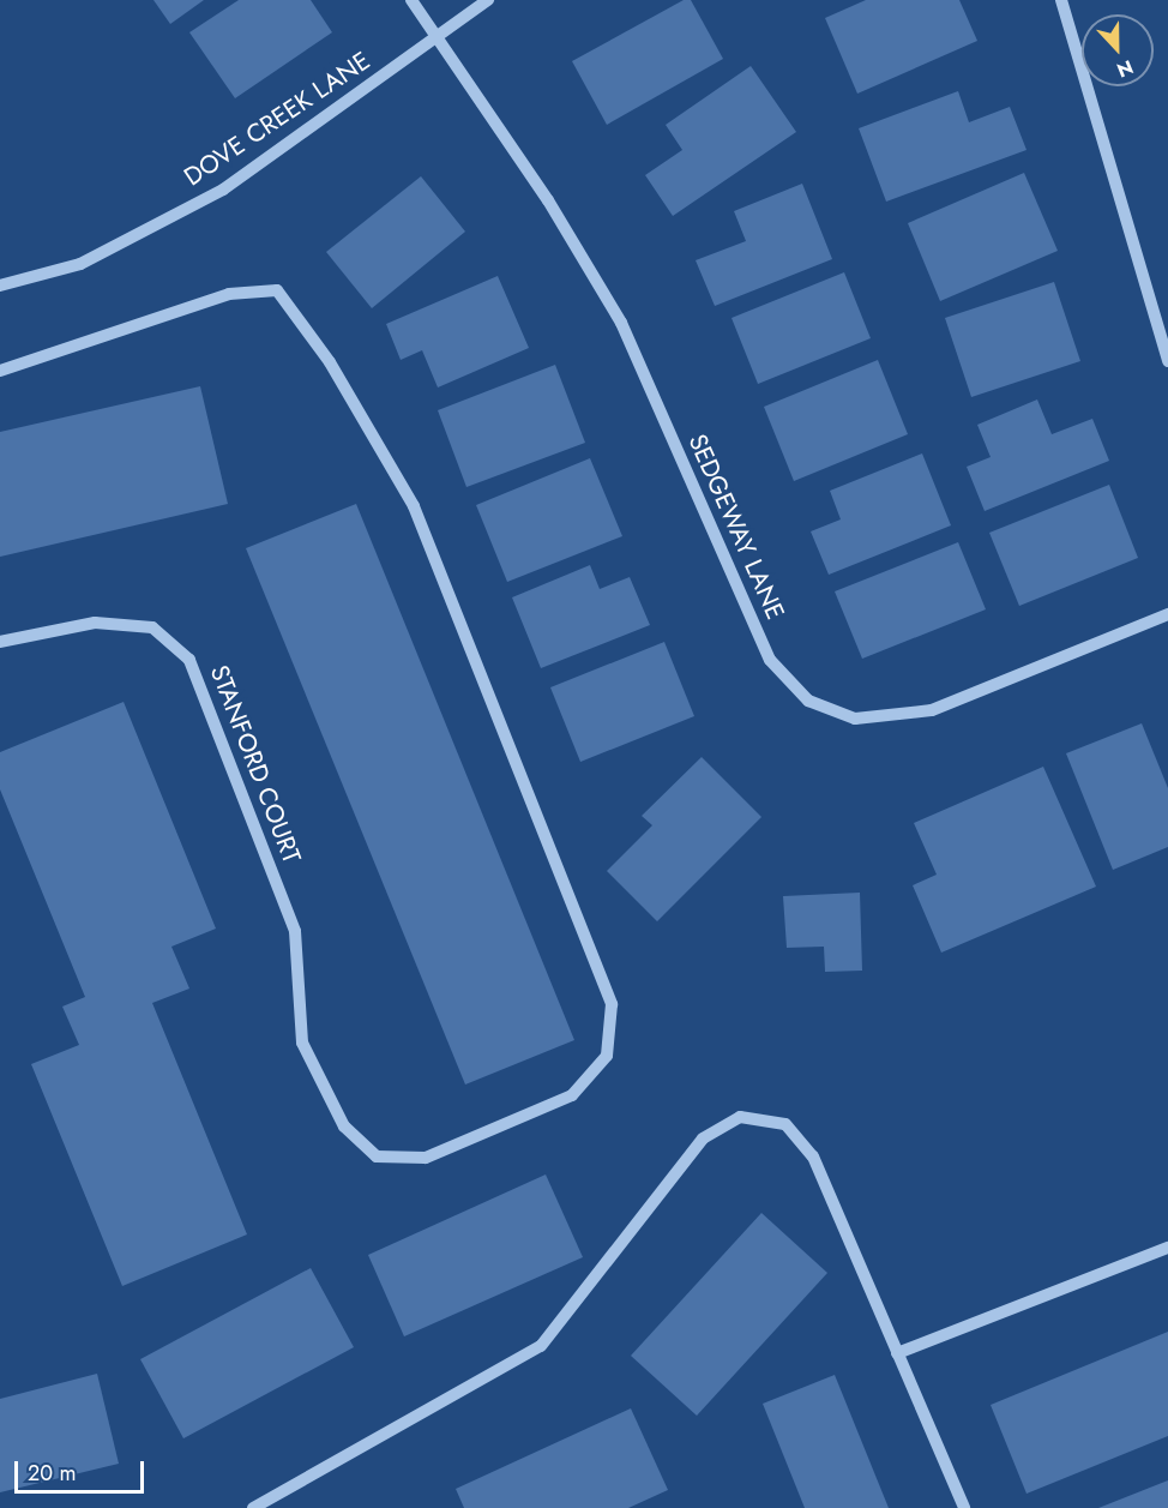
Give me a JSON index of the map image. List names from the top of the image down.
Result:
{
  "streets": {
    "street": ["DOVE CREEK LANE", "SEDGEWAY LANE", "STANFORD COURT"]
  },
  "crossings": [
    ["DOVE CREEK LANE", "SEDGEWAY LANE"]
  ],
  "scale_bar": "20 m",
  "north": "bottom"
}
